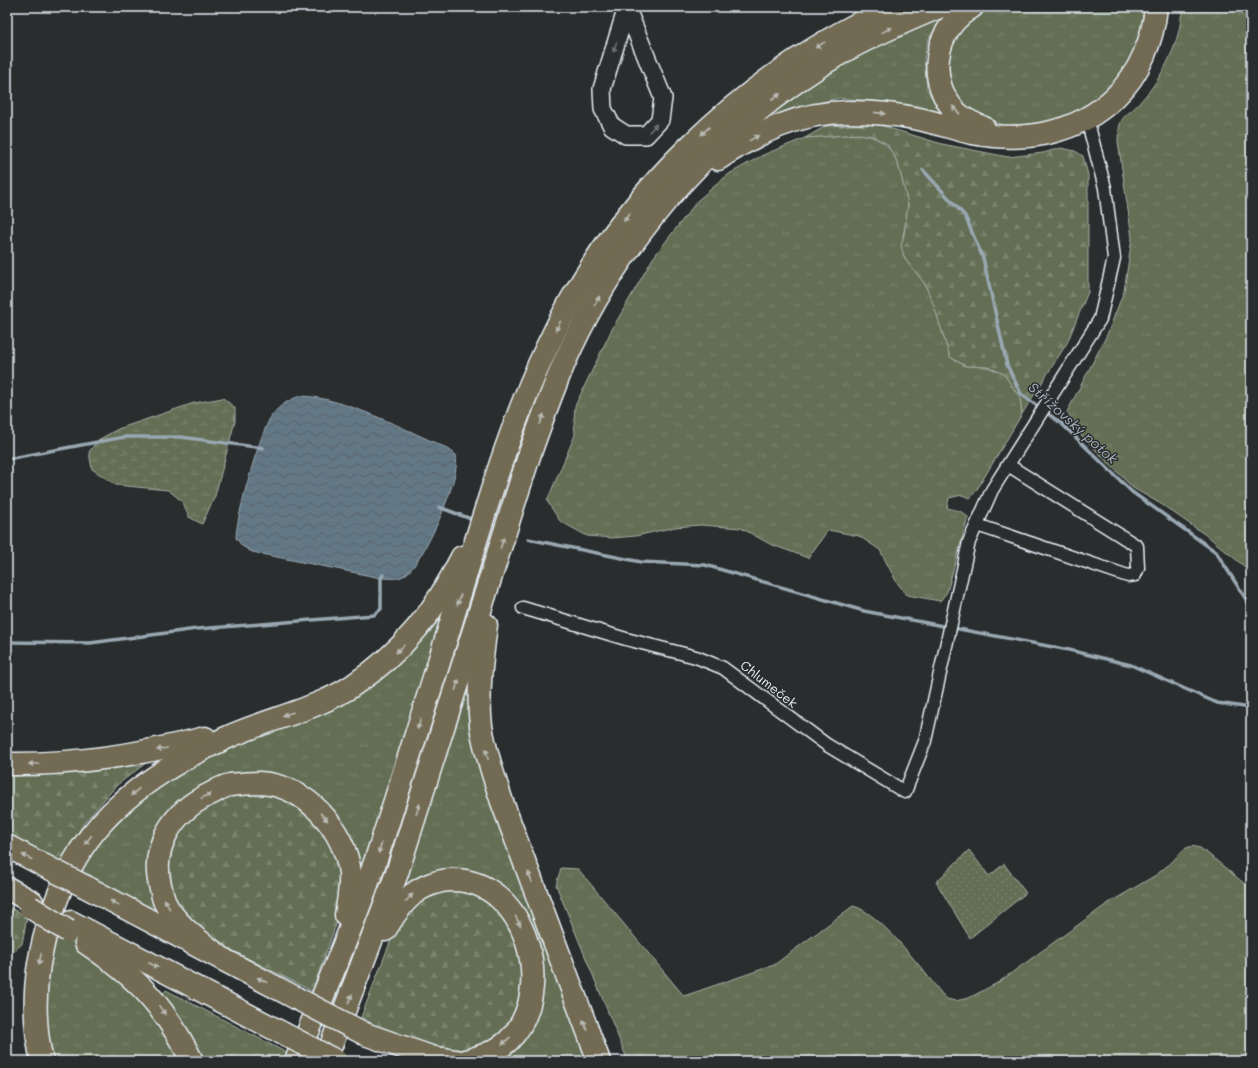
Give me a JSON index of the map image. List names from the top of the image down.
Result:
{
  "streets": {
    "street": ["Chlumeček"]
  },
  "water": ["Střížovský potok"]
}
